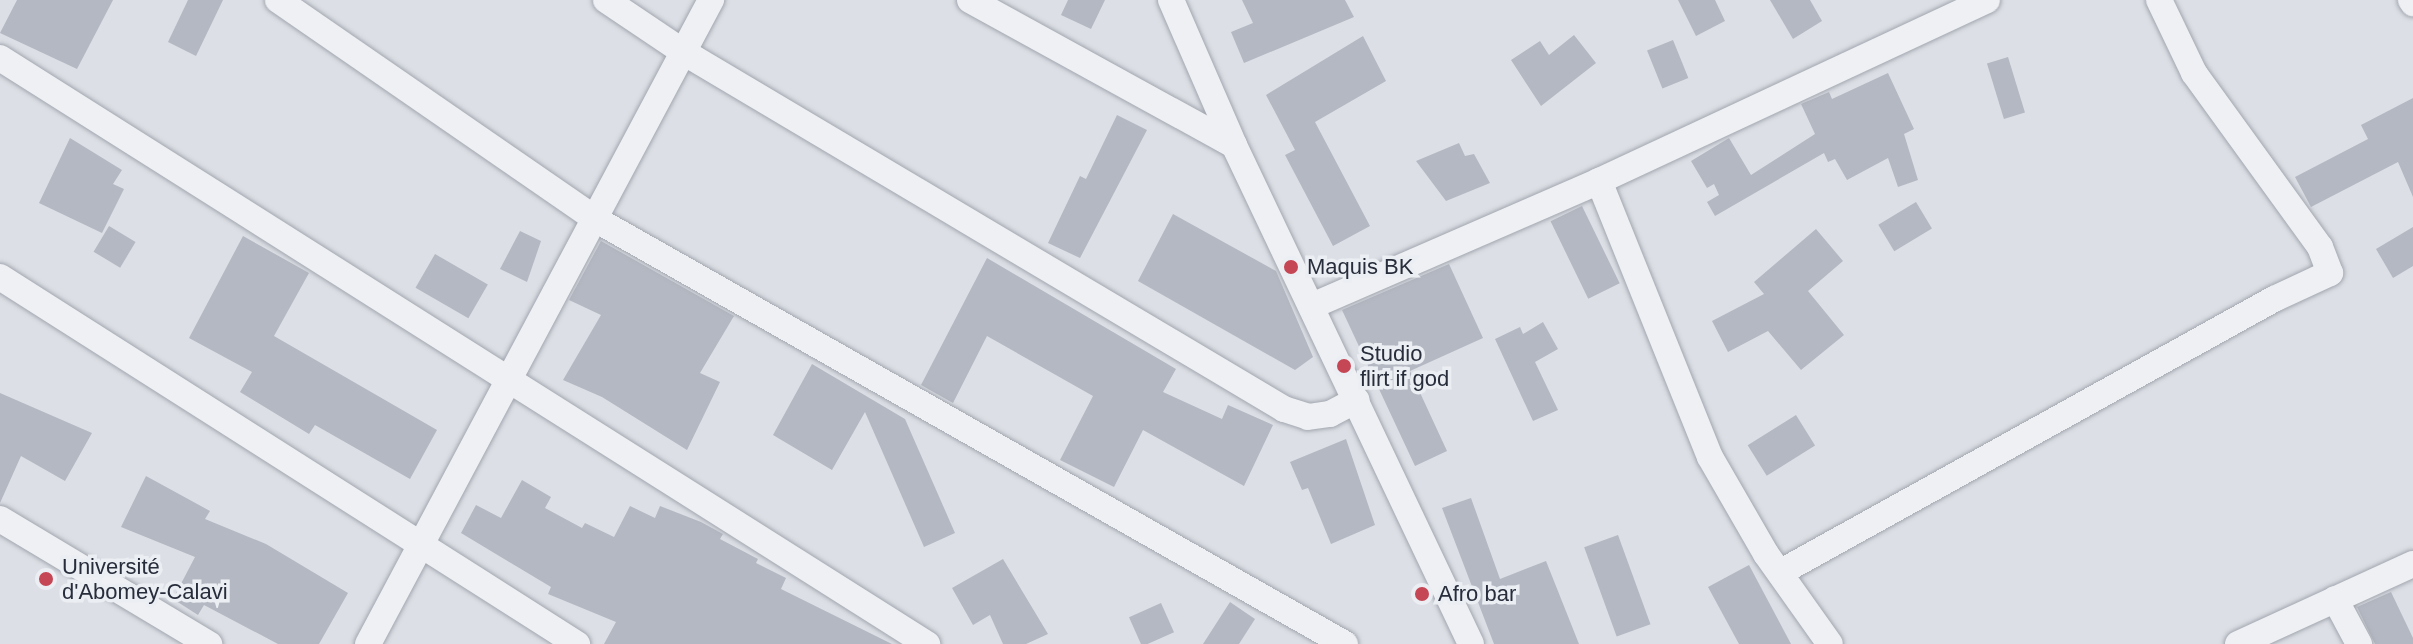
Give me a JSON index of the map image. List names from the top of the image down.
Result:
{
  "places": [
    "Maquis BK",
    "Studio flirt if god",
    "Université d'Abomey-Calavi",
    "Afro bar"
  ]
}
